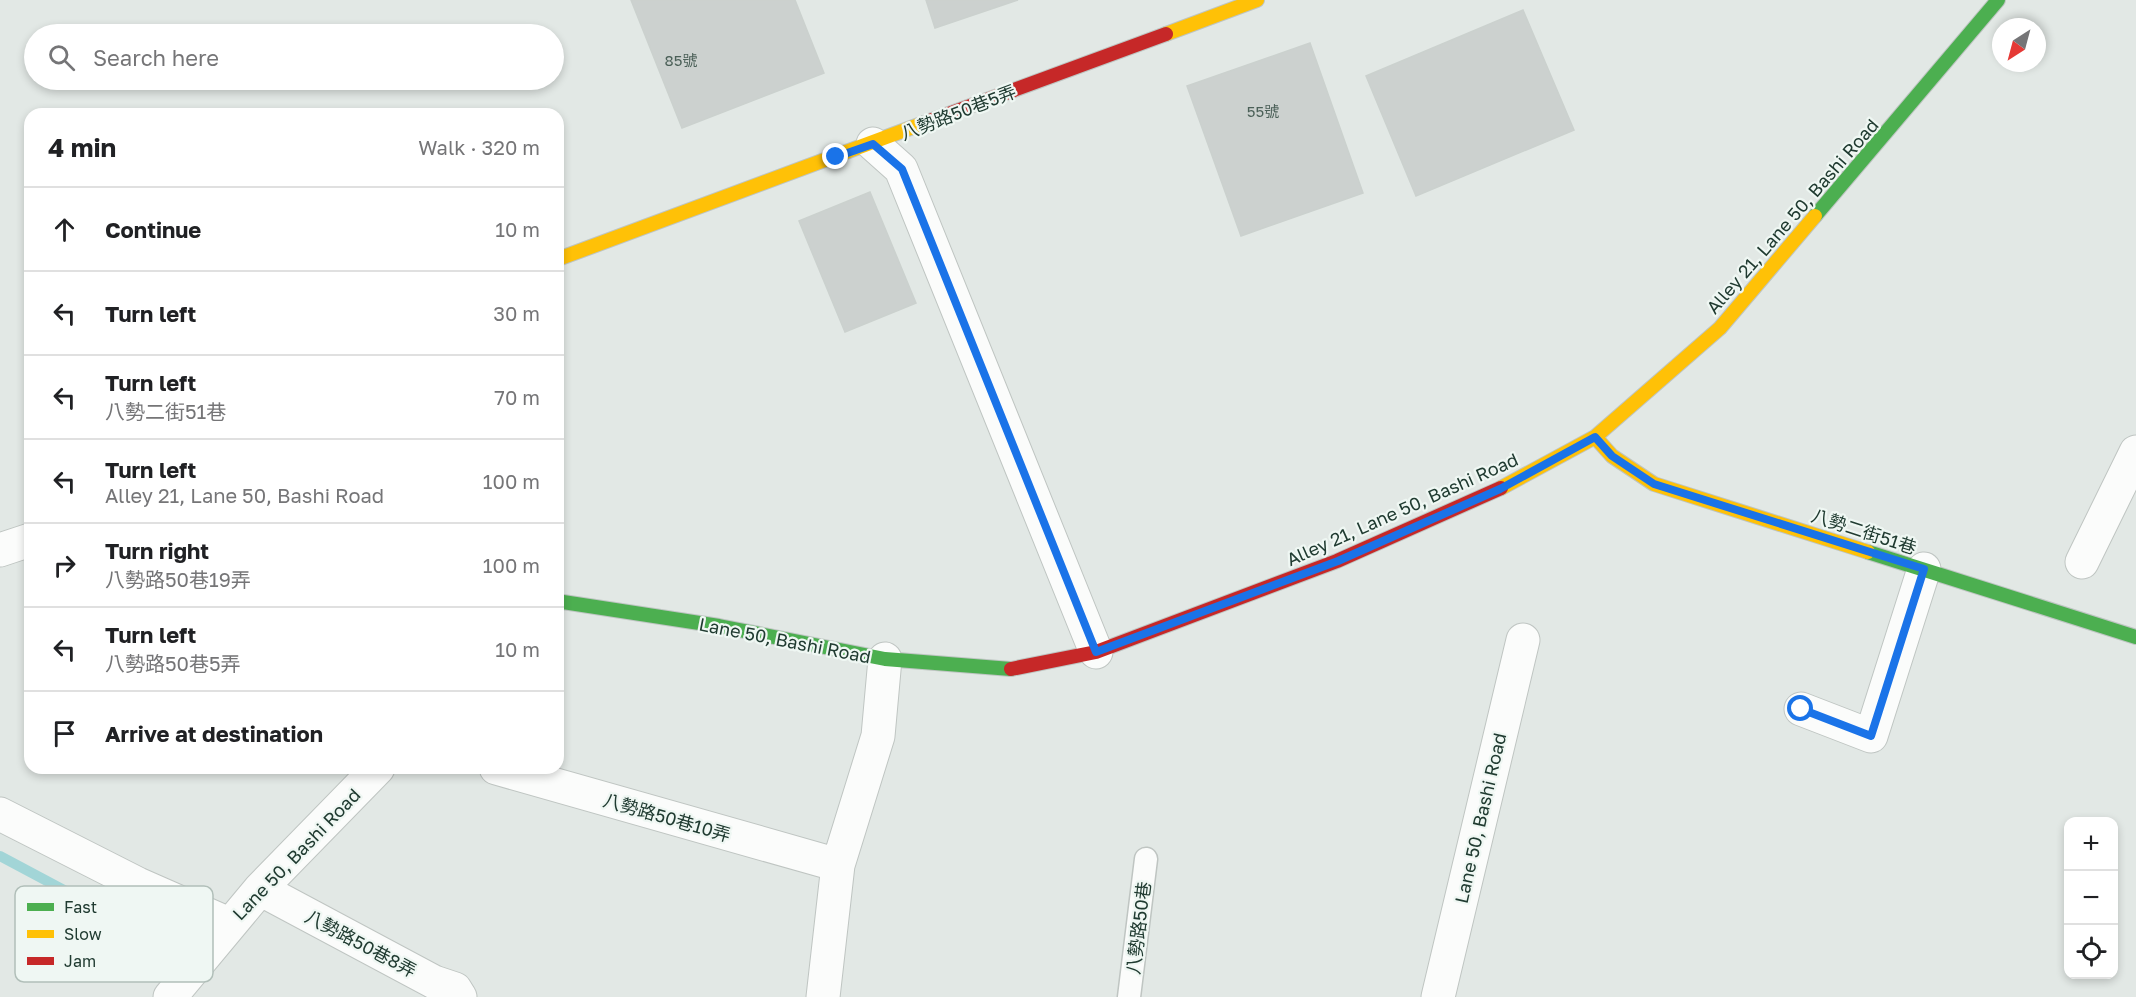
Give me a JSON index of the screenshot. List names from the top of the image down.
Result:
{
  "streets": {
    "street": [
      "八勢路50巷5弄",
      "Alley 21, Lane 50, Bashi Road",
      "八勢二街51巷",
      "Lane 50, Bashi Road",
      "八勢路50巷10弄",
      "八勢路50巷8弄"
    ],
    "lane": ["八勢路50巷"]
  },
  "crossings": [
    ["Alley 21, Lane 50, Bashi Road", "八勢二街51巷"],
    ["Alley 21, Lane 50, Bashi Road", "Lane 50, Bashi Road"],
    ["Lane 50, Bashi Road", "八勢路50巷10弄"],
    ["Lane 50, Bashi Road", "八勢路50巷8弄"]
  ],
  "house_numbers": ["85號", "55號"],
  "legend": ["Fast", "Slow", "Jam"],
  "north": "bottom left",
  "page": {
    "search": "Search here",
    "heading": ["4 min", "Walk · 320 m"],
    "list": [
      ["Continue", "10 m"],
      ["Turn left", "30 m"],
      ["Turn left", "八勢二街51巷", "70 m"],
      ["Turn left", "Alley 21, Lane 50, Bashi Road", "100 m"],
      ["Turn right", "八勢路50巷19弄", "100 m"],
      ["Turn left", "八勢路50巷5弄", "10 m"],
      "Arrive at destination"
    ],
    "map_buttons": ["+", "−"]
  }
}
